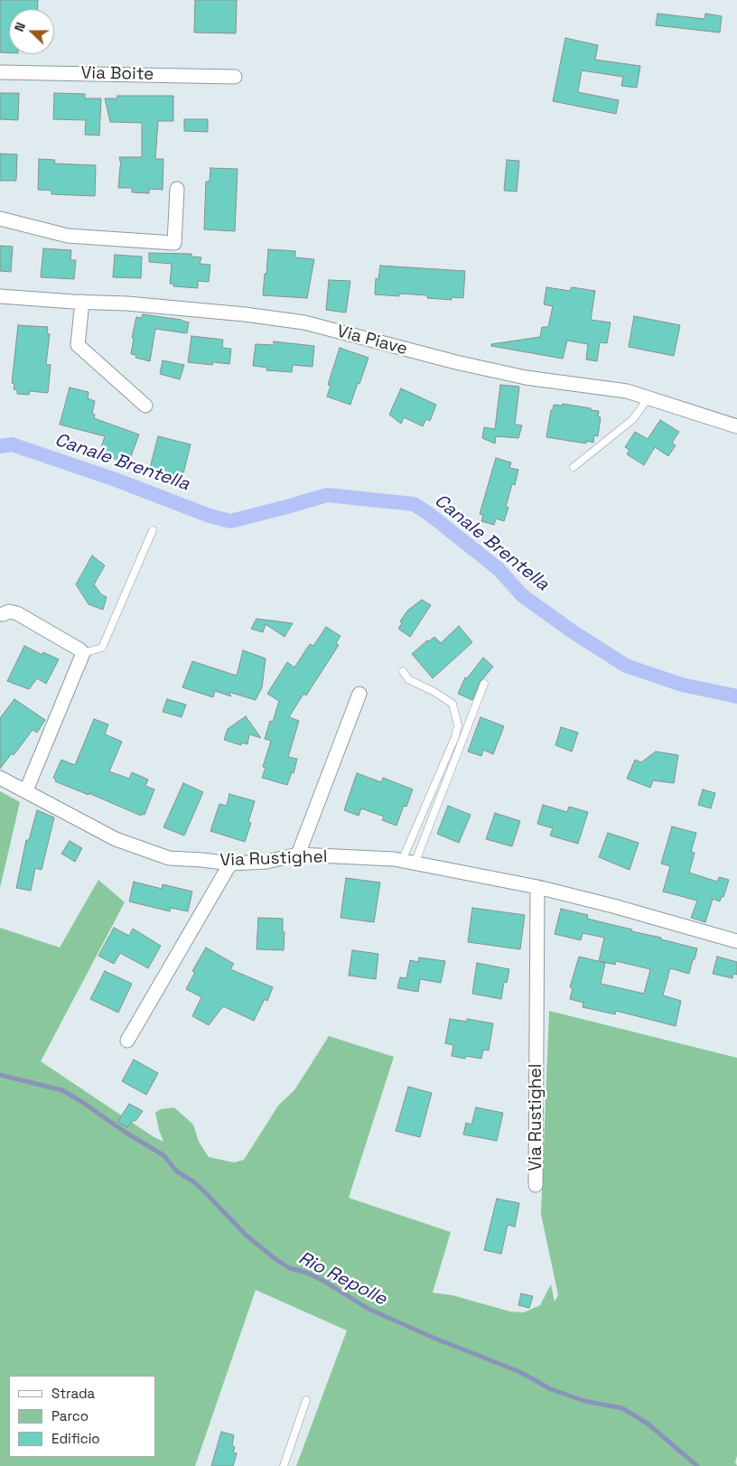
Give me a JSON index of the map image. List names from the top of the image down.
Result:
{
  "streets": {
    "street": ["Via Boite", "Via Piave", "Via Rustighel"]
  },
  "water": ["Canale Brentella", "Rio Repolle"],
  "legend": ["Strada", "Parco", "Edificio"],
  "north": "left"
}
